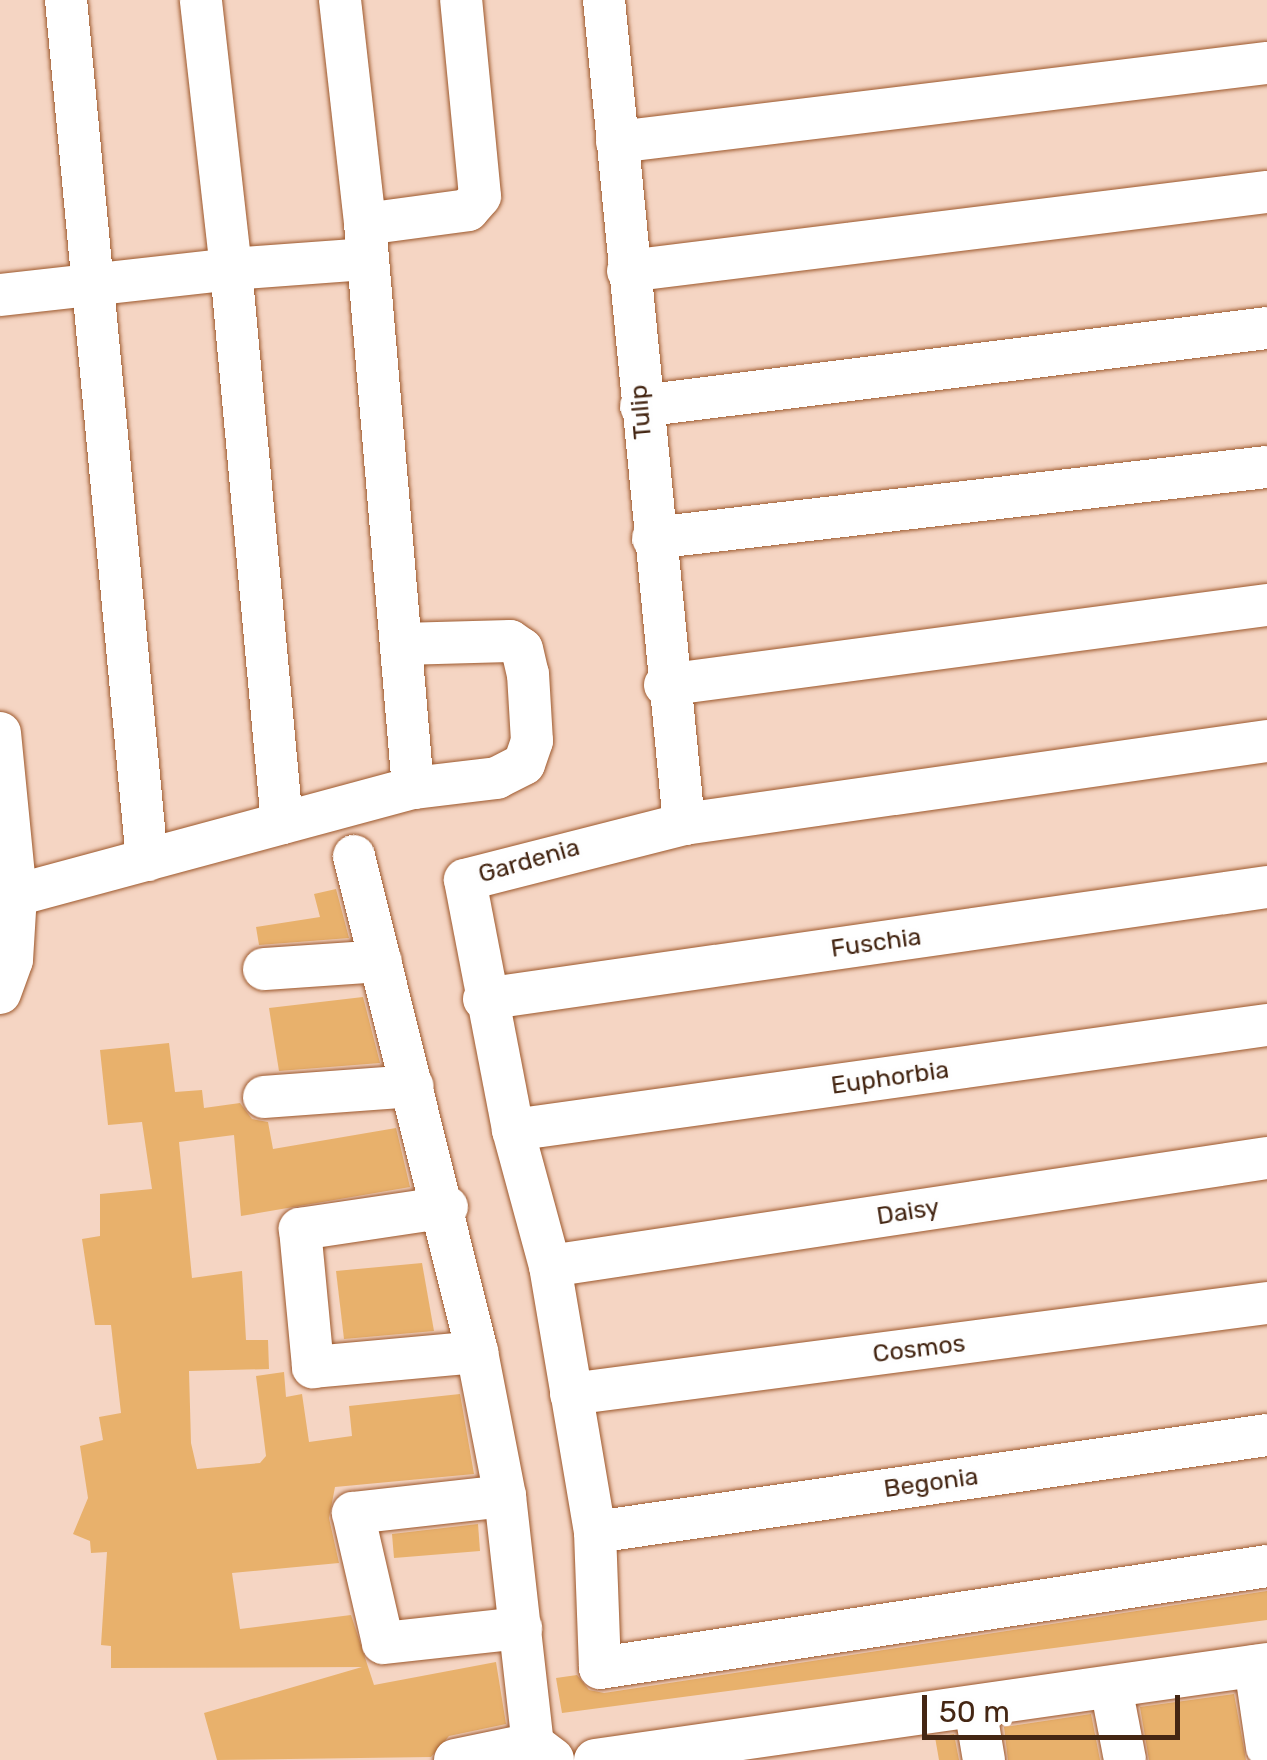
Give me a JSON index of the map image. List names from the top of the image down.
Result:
{
  "streets": {
    "street": [
      "Tulip",
      "Gardenia",
      "Fuschia",
      "Euphorbia",
      "Daisy",
      "Cosmos",
      "Begonia"
    ]
  },
  "crossings": [
    ["Tulip", "Gardenia"],
    ["Gardenia", "Fuschia"],
    ["Gardenia", "Euphorbia"],
    ["Gardenia", "Daisy"],
    ["Gardenia", "Cosmos"],
    ["Gardenia", "Begonia"]
  ],
  "scale_bar": "50 m"
}
